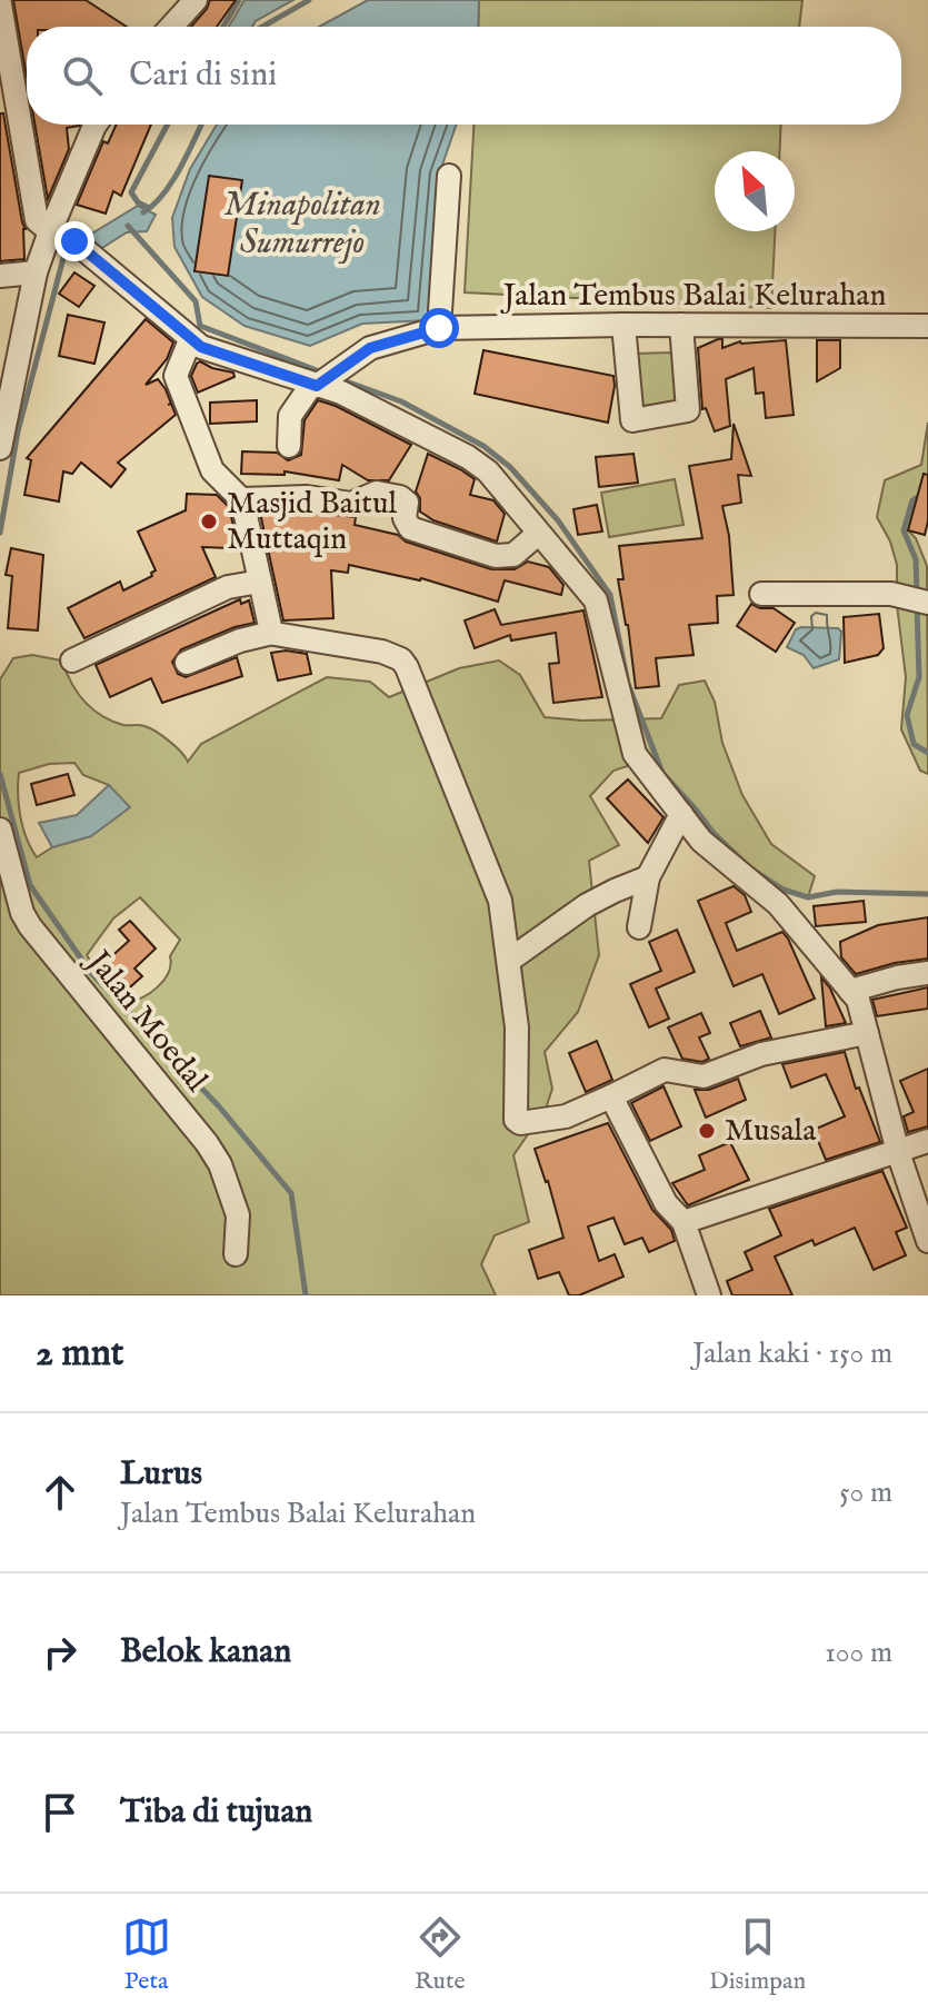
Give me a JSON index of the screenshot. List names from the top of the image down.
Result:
{
  "streets": {
    "street": ["Jalan Tembus Balai Kelurahan", "Jalan Moedal"]
  },
  "water": ["Minapolitan Sumurrejo"],
  "places": ["Masjid Baitul Muttaqin", "Musala"],
  "north": "top left",
  "page": {
    "search": "Cari di sini",
    "heading": ["2 mnt", "Jalan kaki · 150 m"],
    "list": [
      ["Lurus", "Jalan Tembus Balai Kelurahan", "50 m"],
      ["Belok kanan", "100 m"],
      "Tiba di tujuan"
    ],
    "nav": ["Peta", "Rute", "Disimpan"]
  }
}
